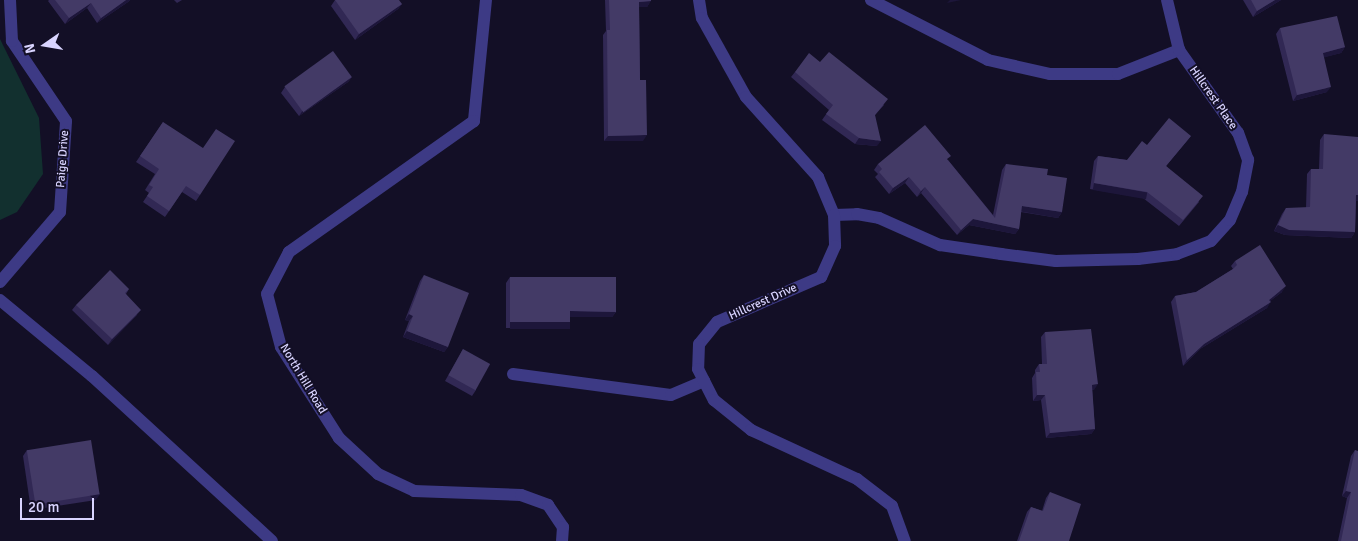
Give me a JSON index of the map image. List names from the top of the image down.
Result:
{
  "streets": {
    "street": [
      "Hillcrest Place",
      "Paige Drive",
      "Hillcrest Drive",
      "North Hill Road"
    ]
  },
  "crossings": [
    ["Hillcrest Place", "Hillcrest Drive"]
  ],
  "scale_bar": "20 m",
  "north": "left"
}
